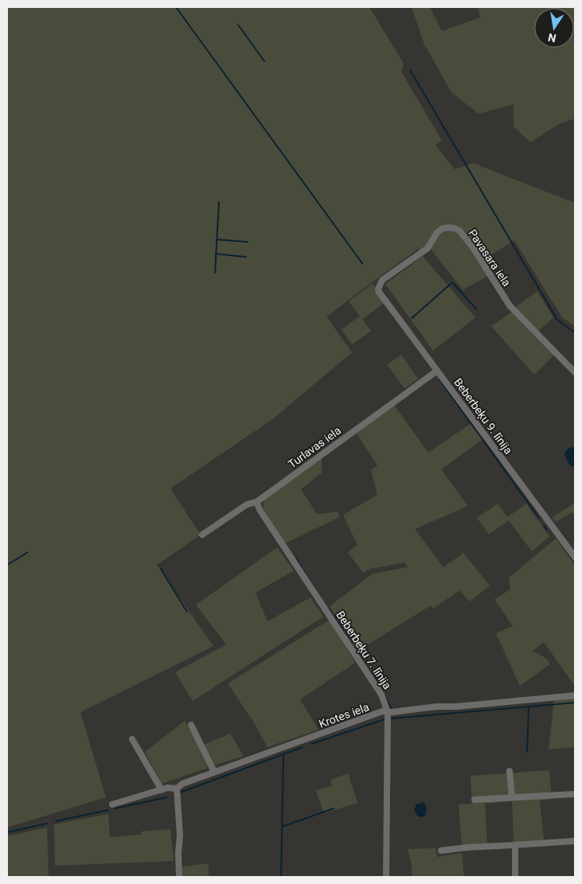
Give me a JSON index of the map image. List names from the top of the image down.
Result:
{
  "streets": {
    "street": [
      "Pavasara iela",
      "Beberbeķu 9. līnija",
      "Turlavas iela",
      "Beberbeķu 7. līnija",
      "Krotes iela"
    ]
  },
  "crossings": [
    ["Pavasara iela", "Beberbeķu 9. līnija"],
    ["Beberbeķu 9. līnija", "Turlavas iela"],
    ["Turlavas iela", "Beberbeķu 7. līnija"],
    ["Beberbeķu 7. līnija", "Krotes iela"]
  ],
  "north": "bottom"
}
